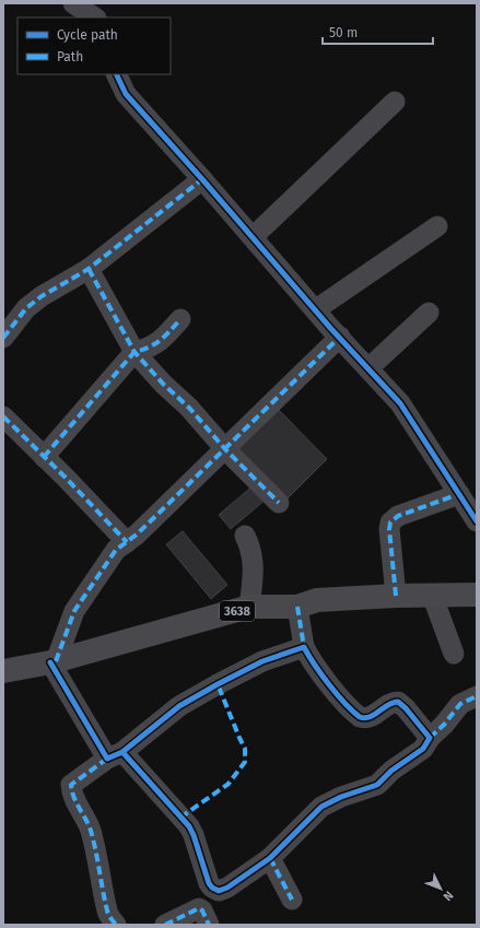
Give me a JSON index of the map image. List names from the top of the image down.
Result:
{
  "streets": {
    "main road": ["3638"]
  },
  "legend": ["Cycle path", "Path"],
  "scale_bar": "50 m",
  "north": "bottom right"
}
